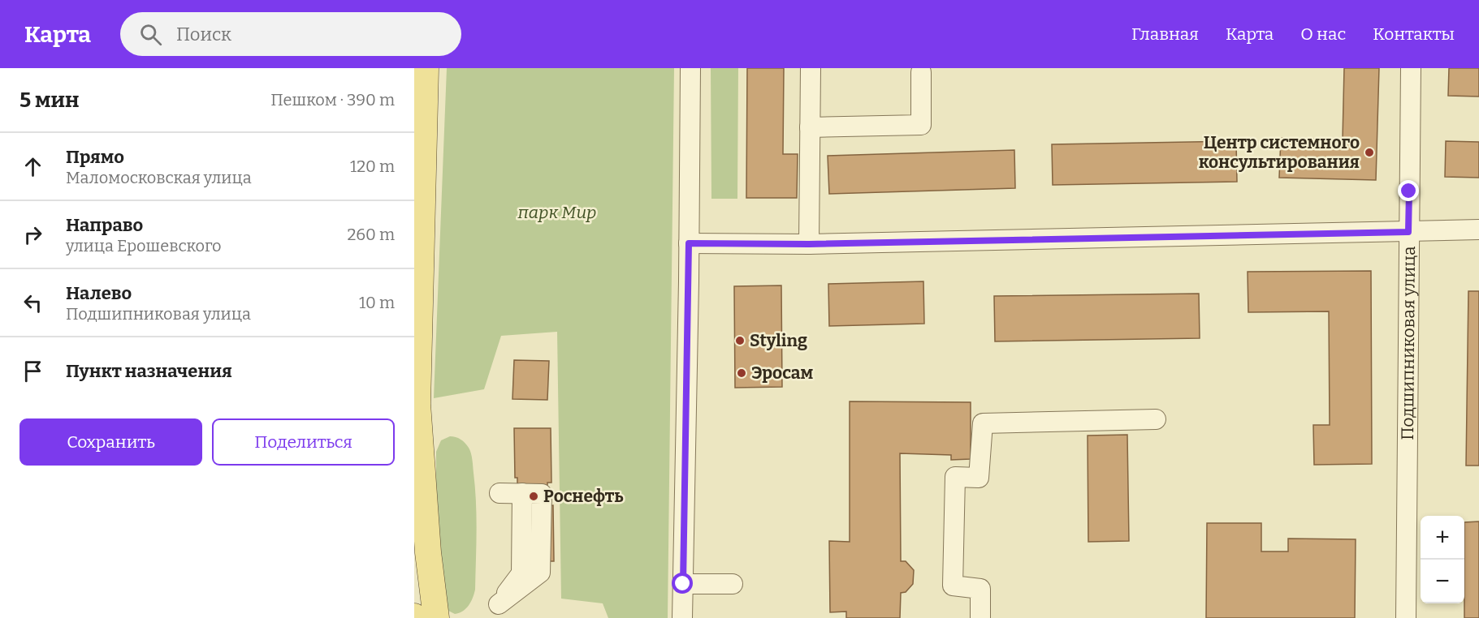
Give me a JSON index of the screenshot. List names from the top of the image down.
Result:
{
  "streets": {
    "street": ["Подшипниковая улица"]
  },
  "parks": ["парк Мир"],
  "places": [
    "Центр системного консультирования",
    "Styling",
    "Эросам",
    "Роснефть"
  ],
  "page": {
    "header": "Карта",
    "search": "Поиск",
    "nav": [
      "Главная",
      "Карта",
      "О нас",
      "Контакты"
    ],
    "heading": ["5 мин", "Пешком · 390 m"],
    "list": [
      ["Прямо", "Маломосковская улица", "120 m"],
      ["Направо", "улица Ерошевского", "260 m"],
      ["Налево", "Подшипниковая улица", "10 m"],
      "Пункт назначения"
    ],
    "buttons": ["Сохранить", "Поделиться"],
    "map_buttons": ["+", "−"]
  }
}
